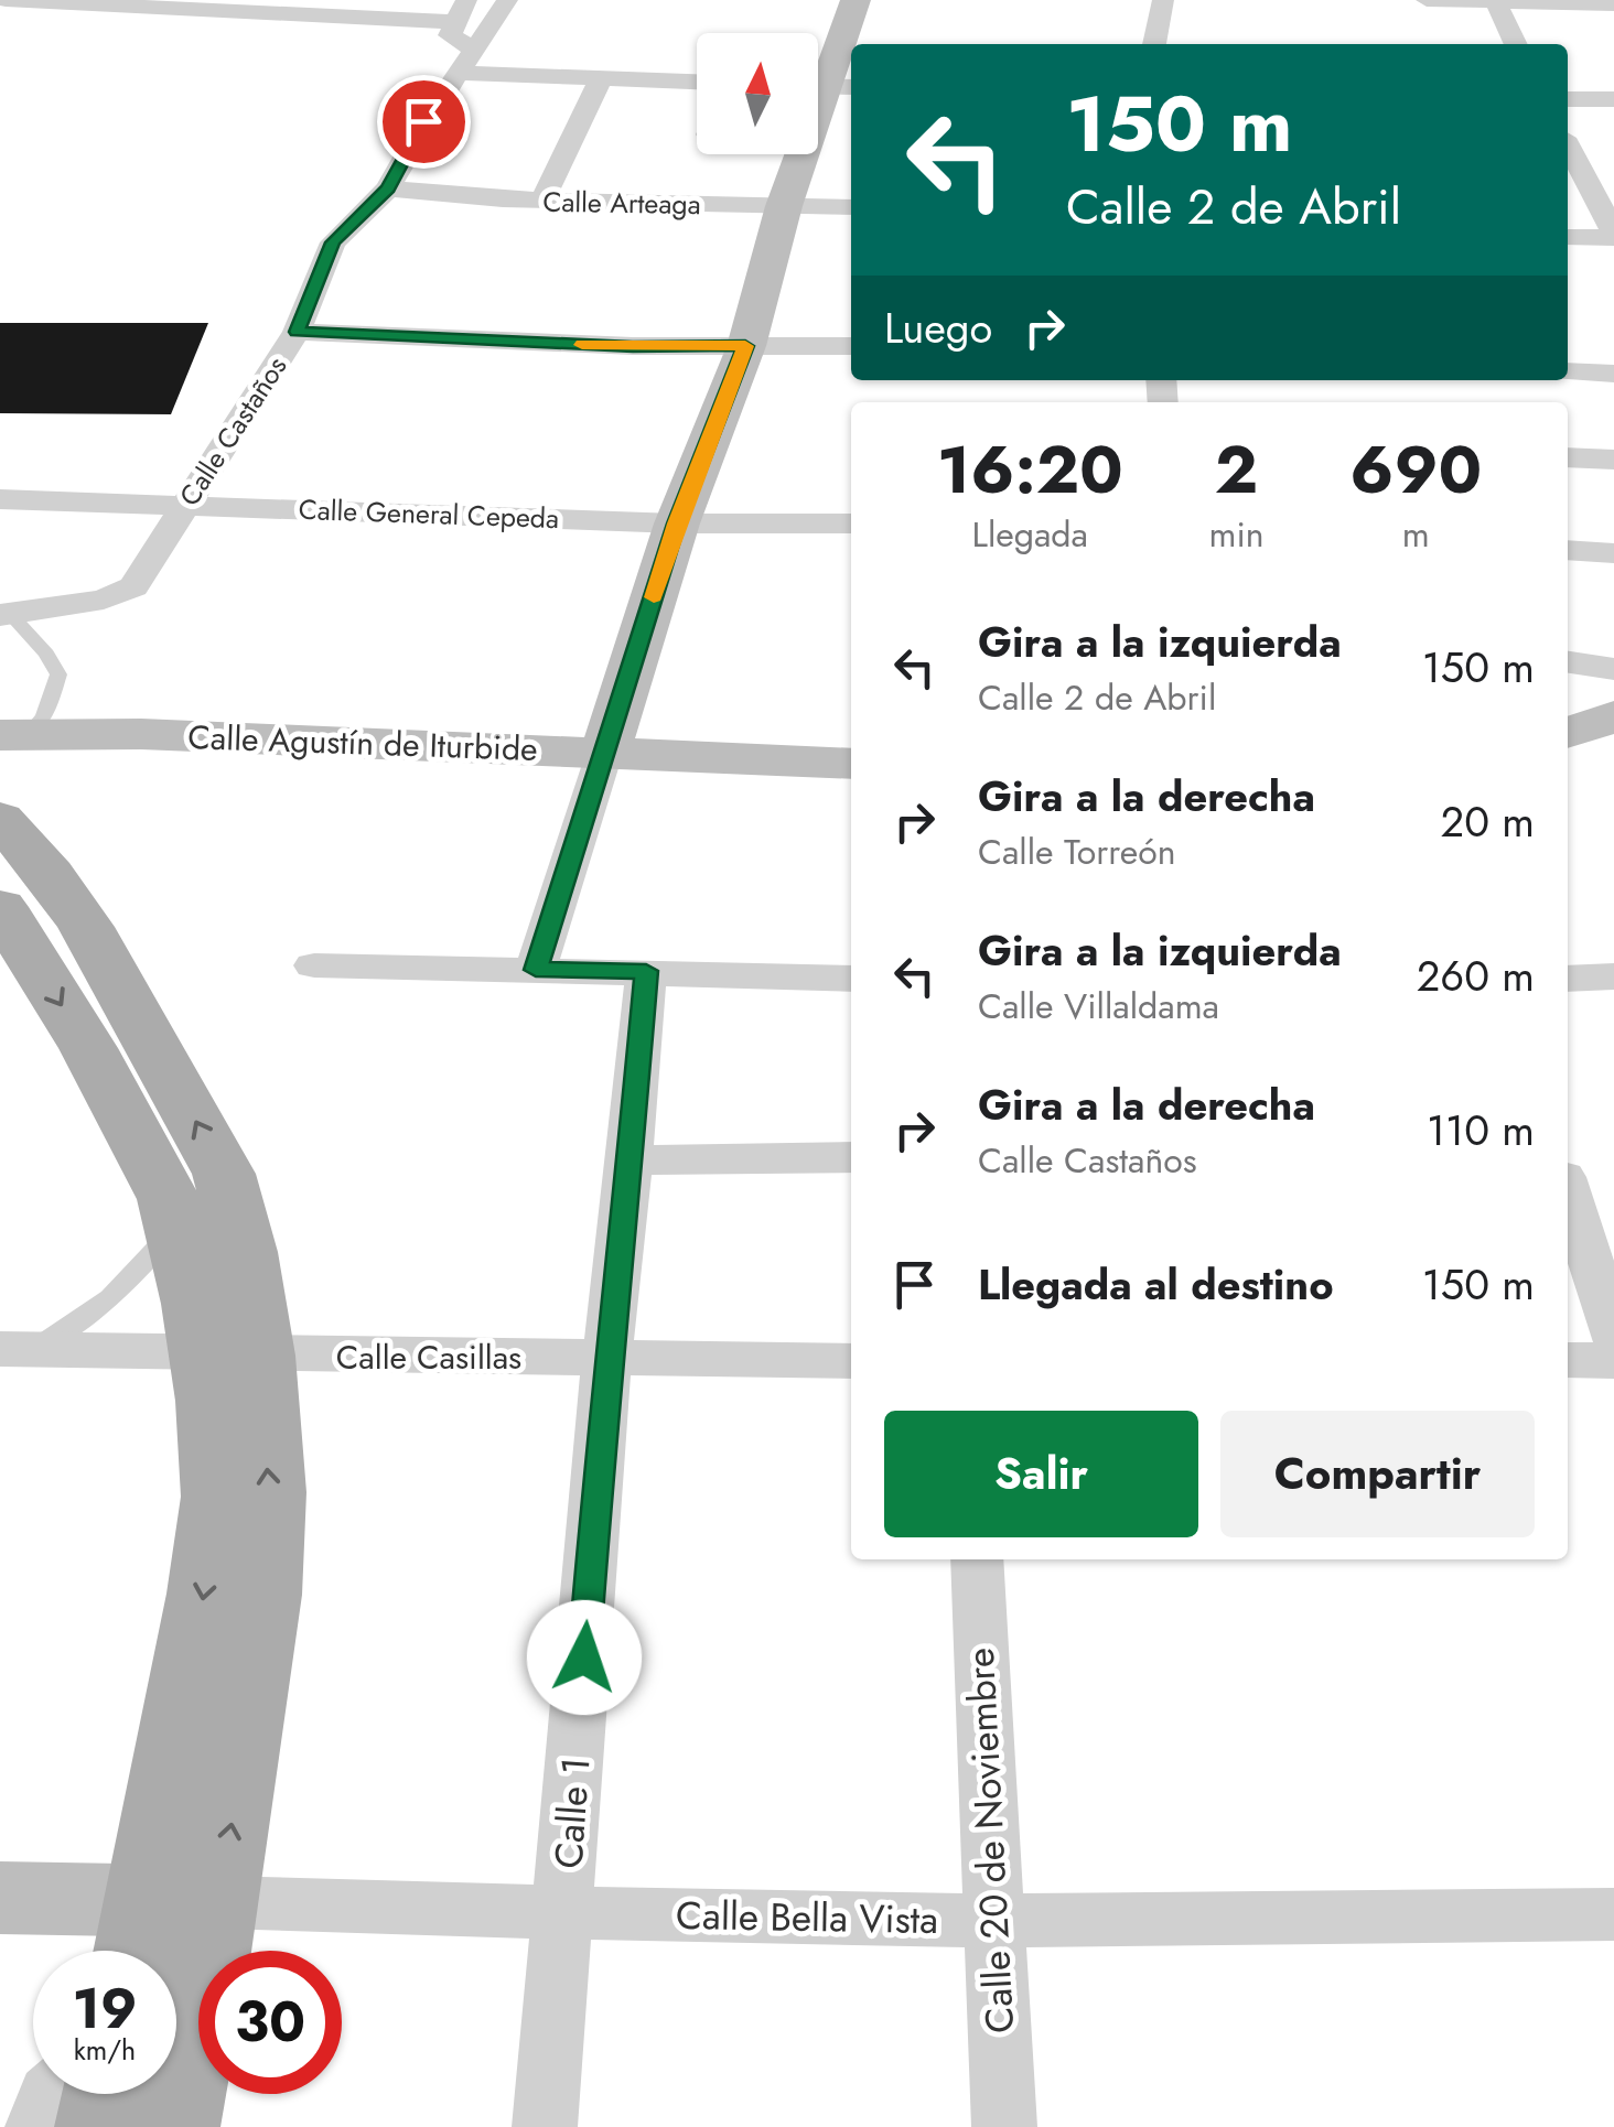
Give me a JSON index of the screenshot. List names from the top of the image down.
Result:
{
  "streets": {
    "street": [
      "Calle Arteaga",
      "Calle Castaños",
      "Calle General Cepeda",
      "Calle Agustín de Iturbide",
      "Calle Casillas",
      "Calle 1",
      "Calle 20 de Noviembre",
      "Calle Bella Vista"
    ]
  },
  "crossings": [
    ["Calle Arteaga", "Calle Castaños"],
    ["Calle Castaños", "Calle General Cepeda"],
    ["Calle Casillas", "Calle 1"],
    ["Calle 1", "Calle Bella Vista"],
    ["Calle 20 de Noviembre", "Calle Bella Vista"]
  ],
  "north": "top",
  "page": {
    "turn": ["150 m", "Calle 2 de Abril"],
    "then": "Luego",
    "eta": [
      "16:20",
      "Llegada",
      "2",
      "min",
      "690",
      "m"
    ],
    "list": [
      {
        "name": "Gira a la izquierda",
        "note": "Calle 2 de Abril",
        "value": "150 m"
      },
      {
        "name": "Gira a la derecha",
        "note": "Calle Torreón",
        "value": "20 m"
      },
      {
        "name": "Gira a la izquierda",
        "note": "Calle Villaldama",
        "value": "260 m"
      },
      {
        "name": "Gira a la derecha",
        "note": "Calle Castaños",
        "value": "110 m"
      },
      {
        "name": "Llegada al destino",
        "value": "150 m"
      }
    ],
    "buttons": ["Salir", "Compartir"],
    "speed": "19 km/h",
    "limit": "30"
  }
}
